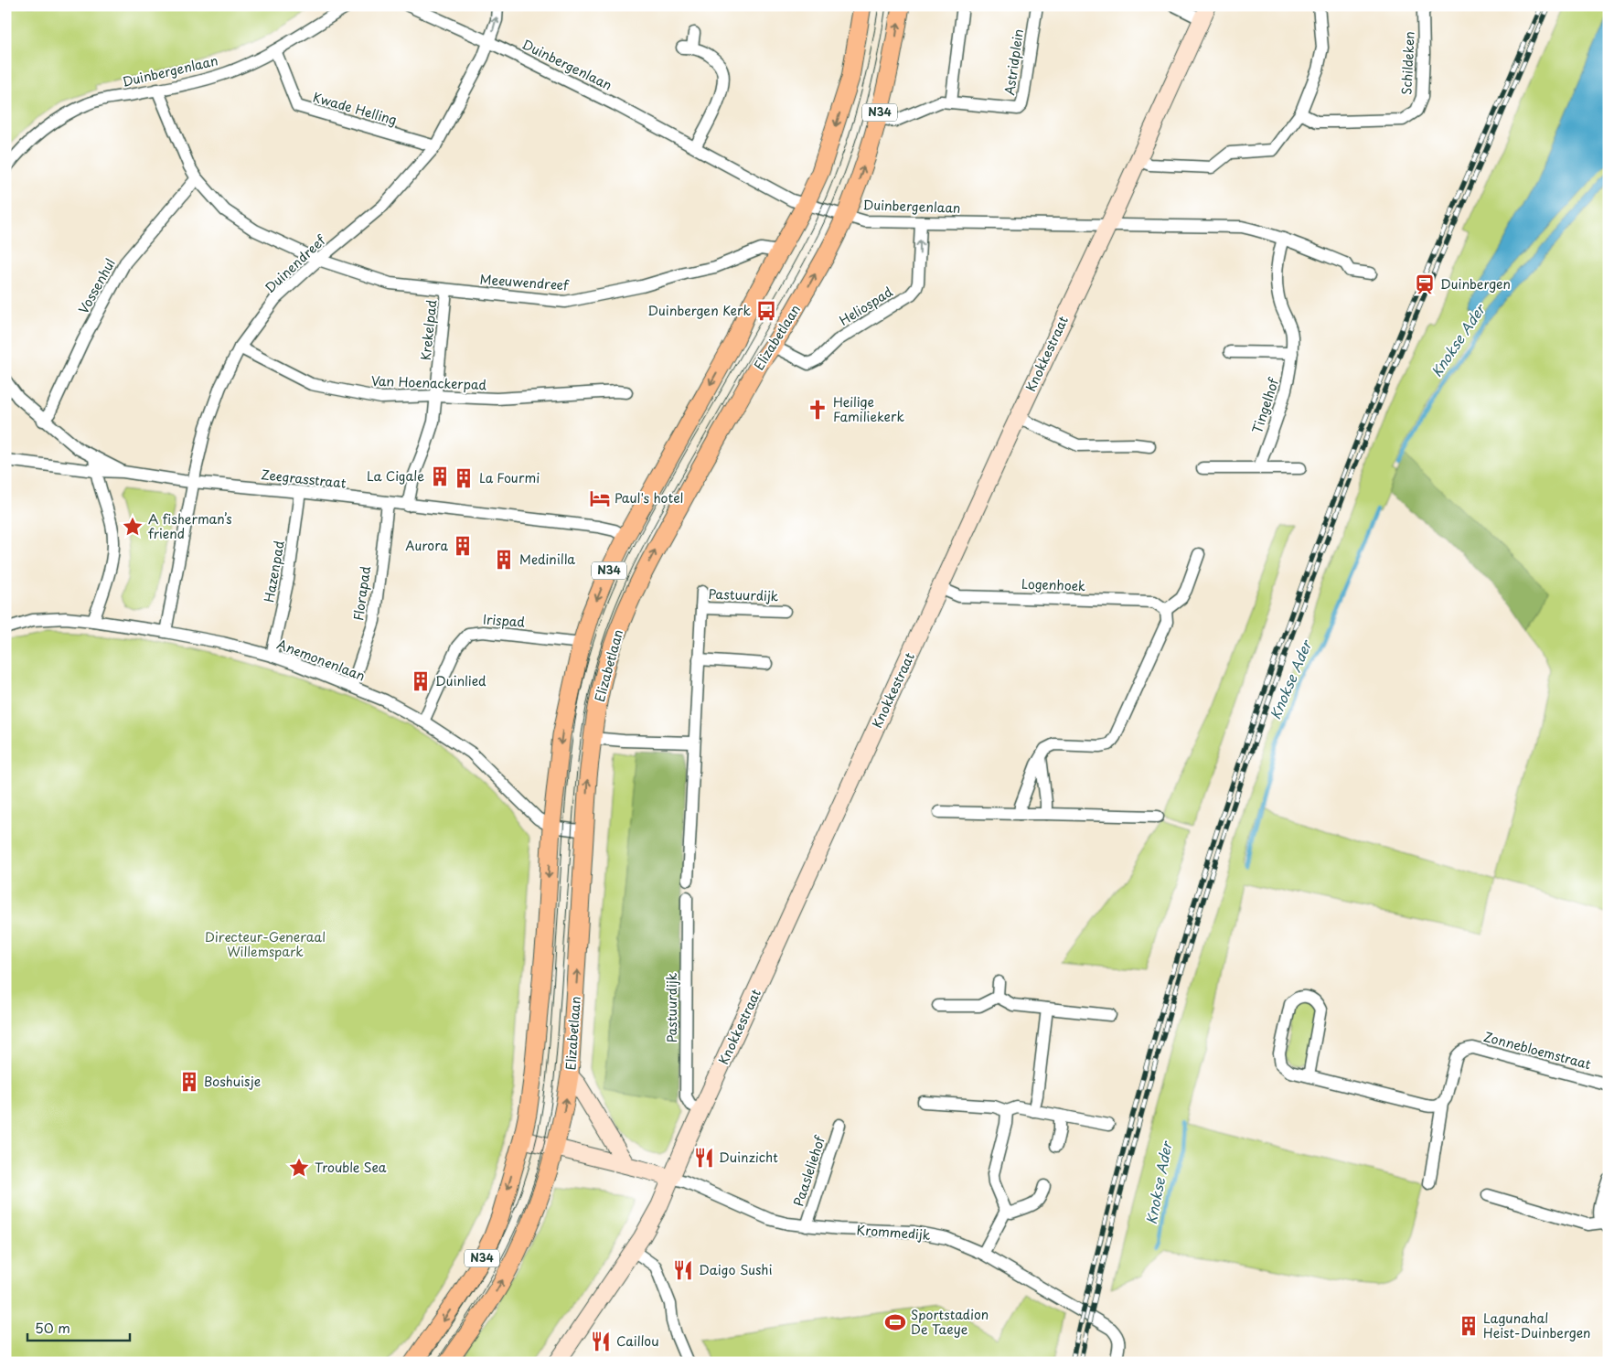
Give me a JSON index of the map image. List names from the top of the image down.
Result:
{
  "streets": {
    "main road": ["N34", "Elizabetlaan"],
    "street": [
      "Astridplein",
      "Schildeken",
      "Duinbergenlaan",
      "Kwade Helling",
      "Duinendreef",
      "Meeuwendreef",
      "Vossenhul",
      "Heliospad",
      "Krekelpad",
      "Knokkestraat",
      "Van Hoenackerpad",
      "Tingelhof",
      "Zeegrasstraat",
      "Hazenpad",
      "Logenhoek",
      "Florapad",
      "Pastuurdijk",
      "Irispad",
      "Anemonenlaan",
      "Zonnebloemstraat",
      "Paasleliehof",
      "Krommedijk"
    ]
  },
  "crossings": [
    ["Astridplein", "Elizabetlaan"],
    ["Duinbergenlaan", "Kwade Helling"],
    ["Duinbergenlaan", "N34"],
    ["Duinbergenlaan", "Duinendreef"],
    ["Duinbergenlaan", "Meeuwendreef"],
    ["Duinbergenlaan", "Heliospad"],
    ["Duinbergenlaan", "Elizabetlaan"],
    ["Duinbergenlaan", "Knokkestraat"],
    ["Duinbergenlaan", "Tingelhof"],
    ["Kwade Helling", "Duinendreef"],
    ["N34", "Meeuwendreef"],
    ["N34", "Zeegrasstraat"],
    ["N34", "Irispad"],
    ["N34", "Anemonenlaan"],
    ["N34", "Krommedijk"],
    ["Duinendreef", "Meeuwendreef"],
    ["Duinendreef", "Van Hoenackerpad"],
    ["Duinendreef", "Zeegrasstraat"],
    ["Duinendreef", "Anemonenlaan"],
    ["Meeuwendreef", "Vossenhul"],
    ["Meeuwendreef", "Krekelpad"],
    ["Heliospad", "Elizabetlaan"],
    ["Krekelpad", "Van Hoenackerpad"],
    ["Krekelpad", "Zeegrasstraat"],
    ["Elizabetlaan", "Anemonenlaan"],
    ["Elizabetlaan", "Krommedijk"],
    ["Knokkestraat", "Logenhoek"],
    ["Knokkestraat", "Pastuurdijk"],
    ["Knokkestraat", "Krommedijk"],
    ["Zeegrasstraat", "Hazenpad"],
    ["Zeegrasstraat", "Florapad"],
    ["Hazenpad", "Anemonenlaan"],
    ["Florapad", "Anemonenlaan"],
    ["Irispad", "Anemonenlaan"],
    ["Paasleliehof", "Krommedijk"]
  ],
  "one_way": ["Heliospad"],
  "water": ["Knokse Ader"],
  "parks": ["Directeur-Generaal Willemspark"],
  "places": {
    "station": ["Duinbergen"],
    "bus stop": ["Duinbergen Kerk"],
    "church": ["Heilige Familiekerk"],
    "building": [
      "La Cigale",
      "La Fourmi",
      "Aurora",
      "Medinilla",
      "Duinlied",
      "Boshuisje",
      "Lagunahal Heist-Duinbergen"
    ],
    "hotel": ["Paul's hotel"],
    "place": ["A fisherman’s friend", "Trouble Sea"],
    "restaurant": ["Duinzicht", "Daigo Sushi", "Caillou"],
    "sports": ["Sportstadion De Taeye"]
  },
  "scale_bar": "50 m"
}
